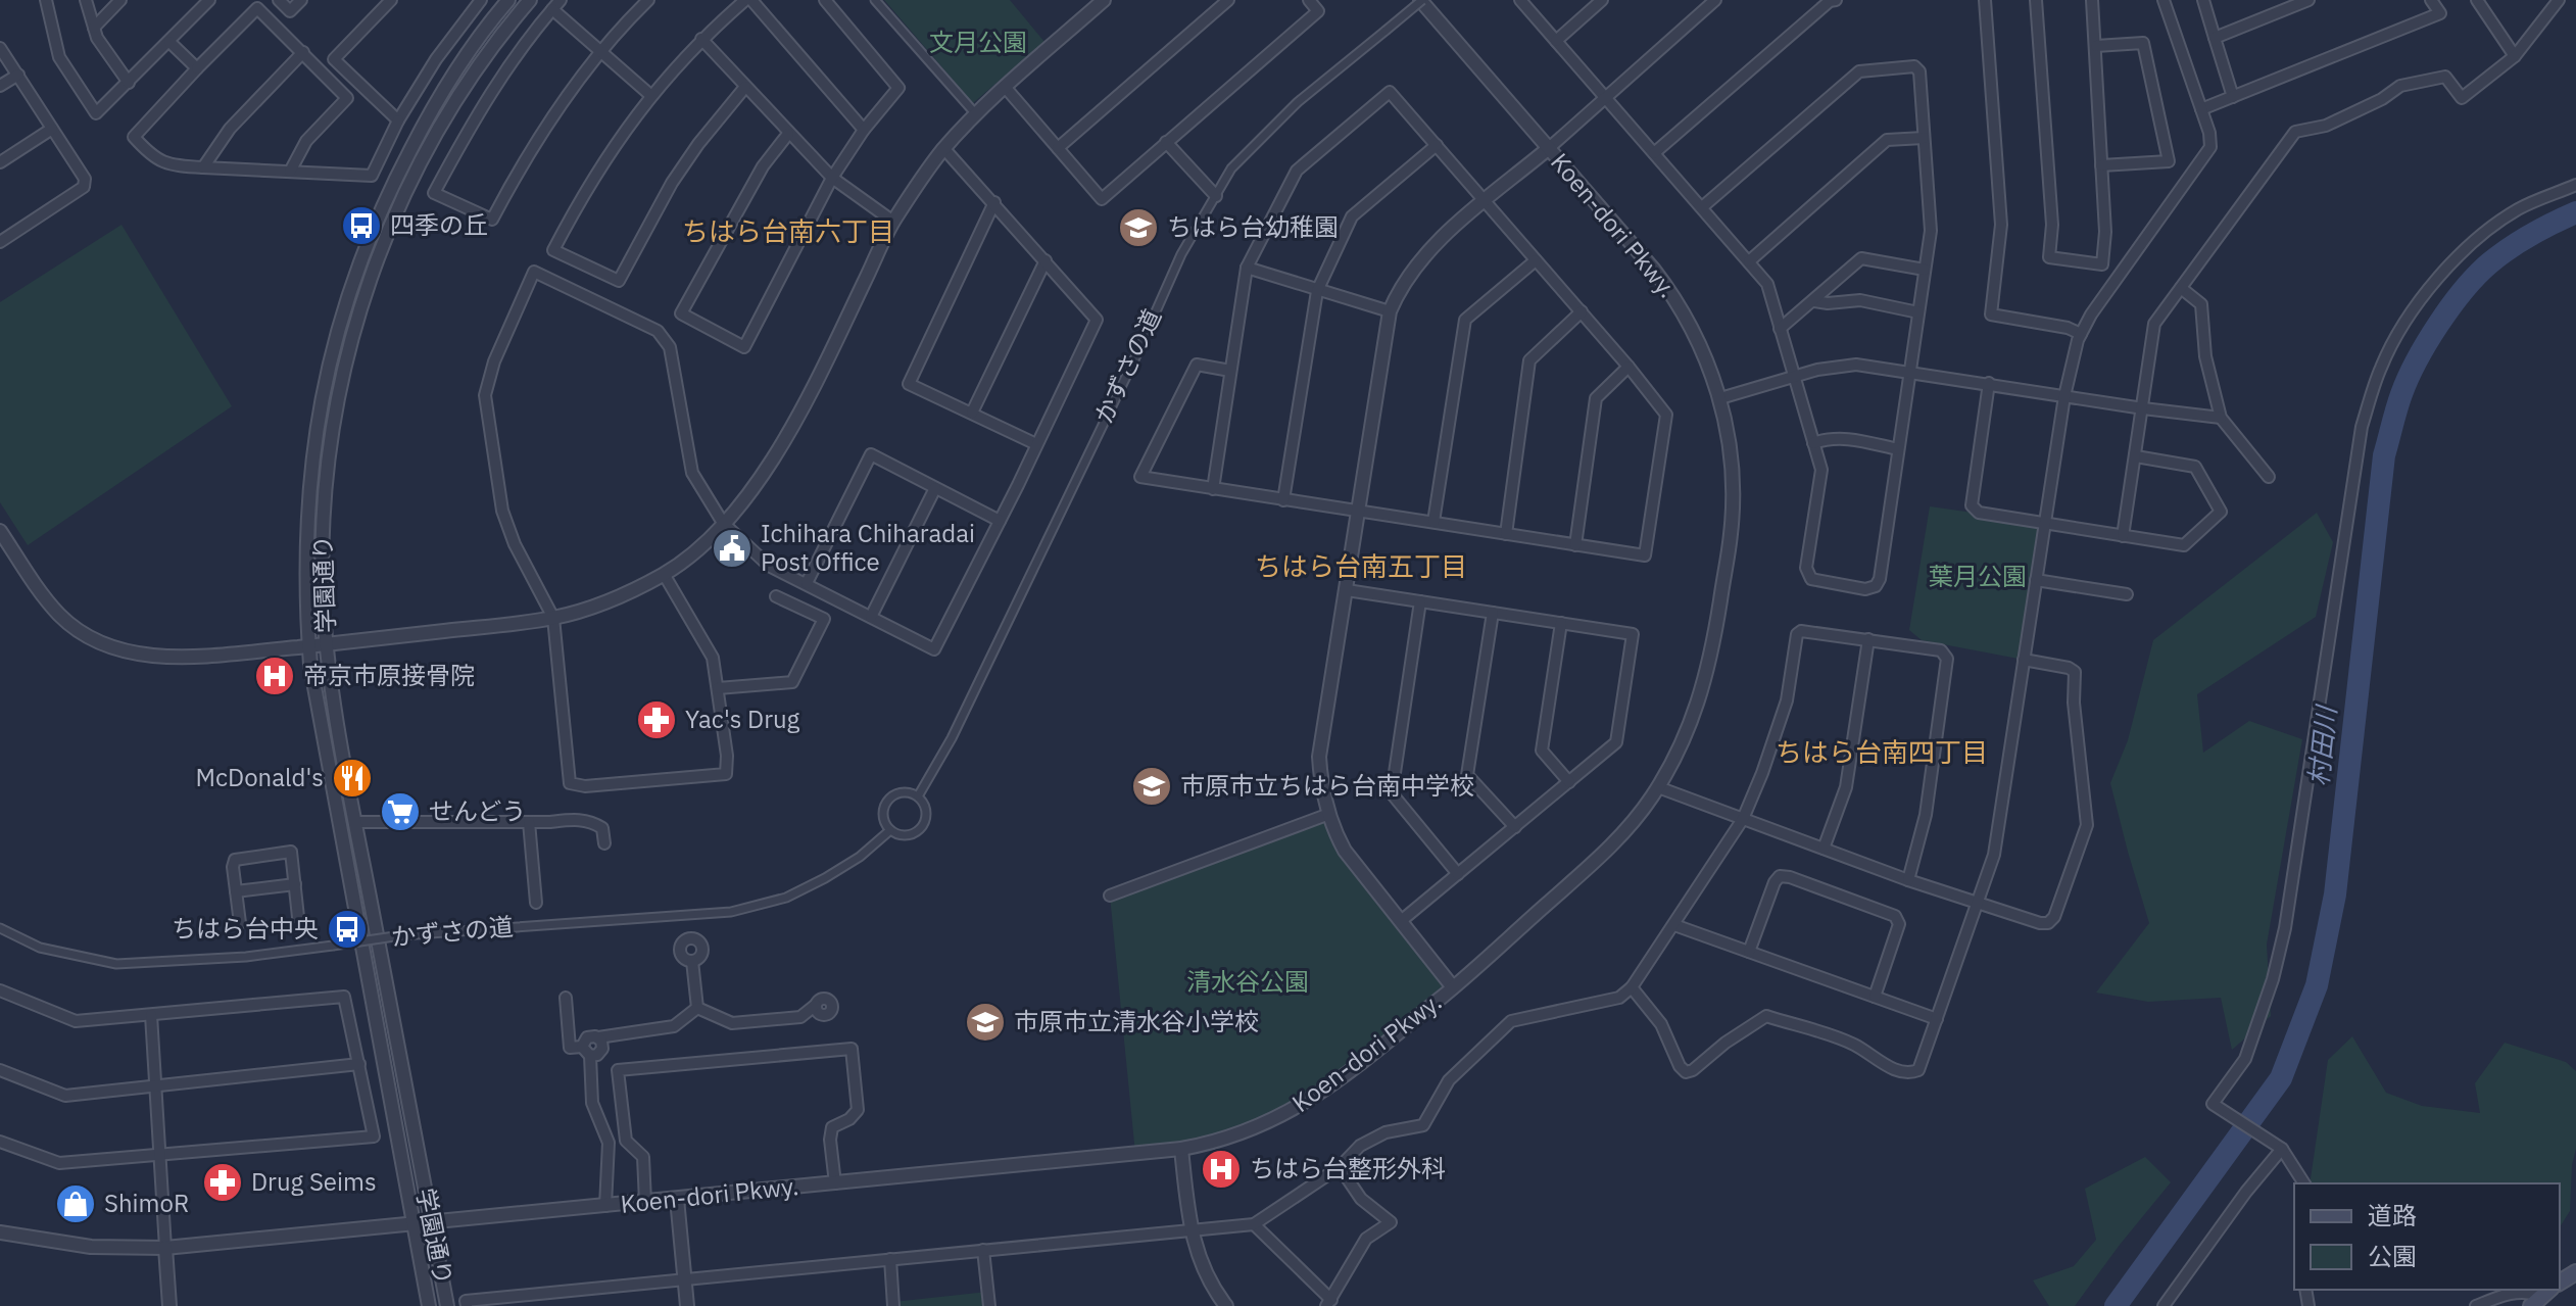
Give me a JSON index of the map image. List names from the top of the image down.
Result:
{
  "streets": {
    "street": ["Koen-dori Pkwy.", "かずさの道", "学園通り"]
  },
  "crossings": [
    ["Koen-dori Pkwy.", "かずさの道"],
    ["Koen-dori Pkwy.", "学園通り"]
  ],
  "districts": ["ちはら台南六丁目", "ちはら台南五丁目", "ちはら台南四丁目"],
  "water": ["村田川"],
  "parks": ["文月公園", "葉月公園", "清水谷公園"],
  "places": {
    "bus stop": ["四季の丘", "ちはら台中央"],
    "school or university": ["ちはら台幼稚園", "市原市立ちはら台南中学校", "市原市立清水谷小学校"],
    "public building": ["Ichihara Chiharadai Post Office"],
    "hospital": ["帝京市原接骨院", "ちはら台整形外科"],
    "pharmacy": ["Yac's Drug", "Drug Seims"],
    "restaurant": ["McDonald's"],
    "supermarket": ["せんどう"],
    "shop": ["ShimoR"]
  },
  "legend": ["道路", "公園"]
}
